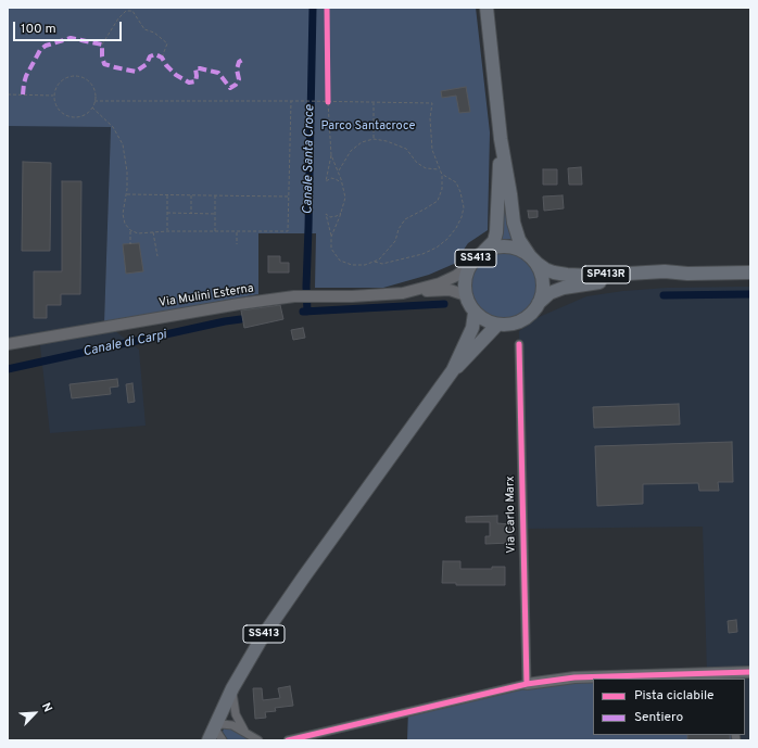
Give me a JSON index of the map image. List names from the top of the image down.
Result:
{
  "streets": {
    "main road": ["SS413", "SP413R", "Via Mulini Esterna"],
    "street": ["Via Carlo Marx"]
  },
  "crossings": [
    ["SS413", "SP413R"],
    ["SS413", "Via Mulini Esterna"],
    ["SP413R", "Via Mulini Esterna"]
  ],
  "water": ["Canale Santa Croce", "Canale di Carpi"],
  "parks": ["Parco Santacroce"],
  "legend": ["Pista ciclabile", "Sentiero"],
  "scale_bar": "100 m",
  "north": "top right"
}
